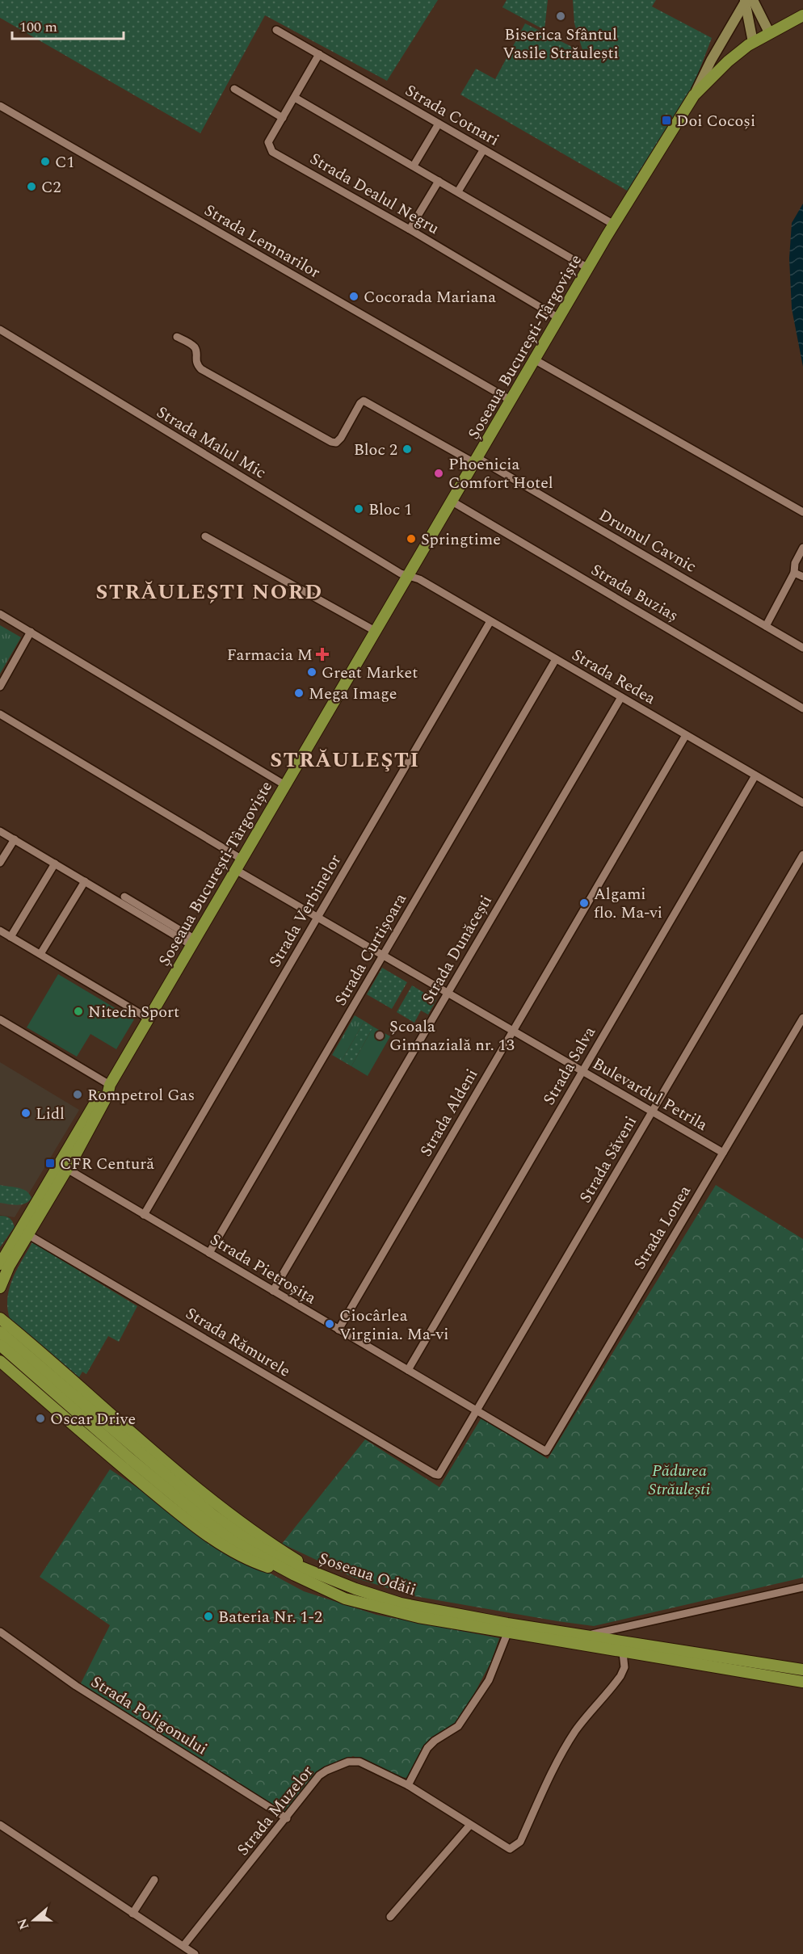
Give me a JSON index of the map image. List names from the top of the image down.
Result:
{
  "streets": {
    "main road": ["Șoseaua București-Târgoviște", "Șoseaua Odăii"],
    "street": [
      "Strada Cotnari",
      "Strada Dealul Negru",
      "Strada Lemnarilor",
      "Strada Malul Mic",
      "Drumul Cavnic",
      "Strada Buziaș",
      "Strada Redea",
      "Strada Verbinelor",
      "Strada Curtișoara",
      "Strada Dunăcești",
      "Strada Salva",
      "Bulevardul Petrila",
      "Strada Aldeni",
      "Strada Săveni",
      "Strada Lonea",
      "Strada Pietroșița",
      "Strada Rămurele",
      "Strada Poligonului",
      "Strada Muzelor"
    ]
  },
  "crossings": [
    ["Strada Cotnari", "Strada Dealul Negru"],
    ["Strada Cotnari", "Șoseaua București-Târgoviște"],
    ["Strada Dealul Negru", "Șoseaua București-Târgoviște"],
    ["Strada Lemnarilor", "Șoseaua București-Târgoviște"],
    ["Șoseaua București-Târgoviște", "Strada Malul Mic"],
    ["Șoseaua București-Târgoviște", "Drumul Cavnic"],
    ["Șoseaua București-Târgoviște", "Strada Buziaș"],
    ["Șoseaua București-Târgoviște", "Strada Redea"],
    ["Șoseaua București-Târgoviște", "Bulevardul Petrila"],
    ["Șoseaua București-Târgoviște", "Strada Pietroșița"],
    ["Șoseaua București-Târgoviște", "Strada Rămurele"],
    ["Strada Malul Mic", "Strada Redea"],
    ["Strada Redea", "Strada Verbinelor"],
    ["Strada Redea", "Strada Curtișoara"],
    ["Strada Redea", "Strada Dunăcești"],
    ["Strada Redea", "Strada Salva"],
    ["Strada Redea", "Strada Aldeni"],
    ["Strada Verbinelor", "Bulevardul Petrila"],
    ["Strada Verbinelor", "Strada Pietroșița"],
    ["Strada Curtișoara", "Bulevardul Petrila"],
    ["Strada Curtișoara", "Strada Pietroșița"],
    ["Strada Dunăcești", "Bulevardul Petrila"],
    ["Strada Dunăcești", "Strada Pietroșița"],
    ["Strada Salva", "Bulevardul Petrila"],
    ["Strada Salva", "Strada Pietroșița"],
    ["Bulevardul Petrila", "Strada Aldeni"],
    ["Bulevardul Petrila", "Strada Săveni"],
    ["Bulevardul Petrila", "Strada Lonea"],
    ["Strada Aldeni", "Strada Pietroșița"],
    ["Strada Săveni", "Strada Pietroșița"],
    ["Strada Săveni", "Strada Rămurele"],
    ["Strada Lonea", "Strada Pietroșița"],
    ["Șoseaua Odăii", "Strada Muzelor"],
    ["Strada Poligonului", "Strada Muzelor"]
  ],
  "districts": ["STRĂULEȘTI NORD", "STRĂULEŞTI"],
  "parks": ["Pădurea Străulești"],
  "places": {
    "other": [
      "Biserica Sfântul Vasile Străulești",
      "C1",
      "C2",
      "Cocorada Mariana",
      "Bloc 2",
      "Phoenicia Comfort Hotel",
      "Bloc 1",
      "Springtime",
      "Great Market",
      "Mega Image",
      "Algami flo. Ma-vi",
      "Nitech Sport",
      "Școala Gimnazială nr. 13",
      "Rompetrol Gas",
      "Lidl",
      "Ciocârlea Virginia. Ma-vi",
      "Oscar Drive",
      "Bateria Nr. 1-2"
    ],
    "transit": ["Doi Cocoși", "CFR Centură"],
    "health": ["Farmacia M"]
  },
  "scale_bar": "100 m",
  "north": "left"
}
